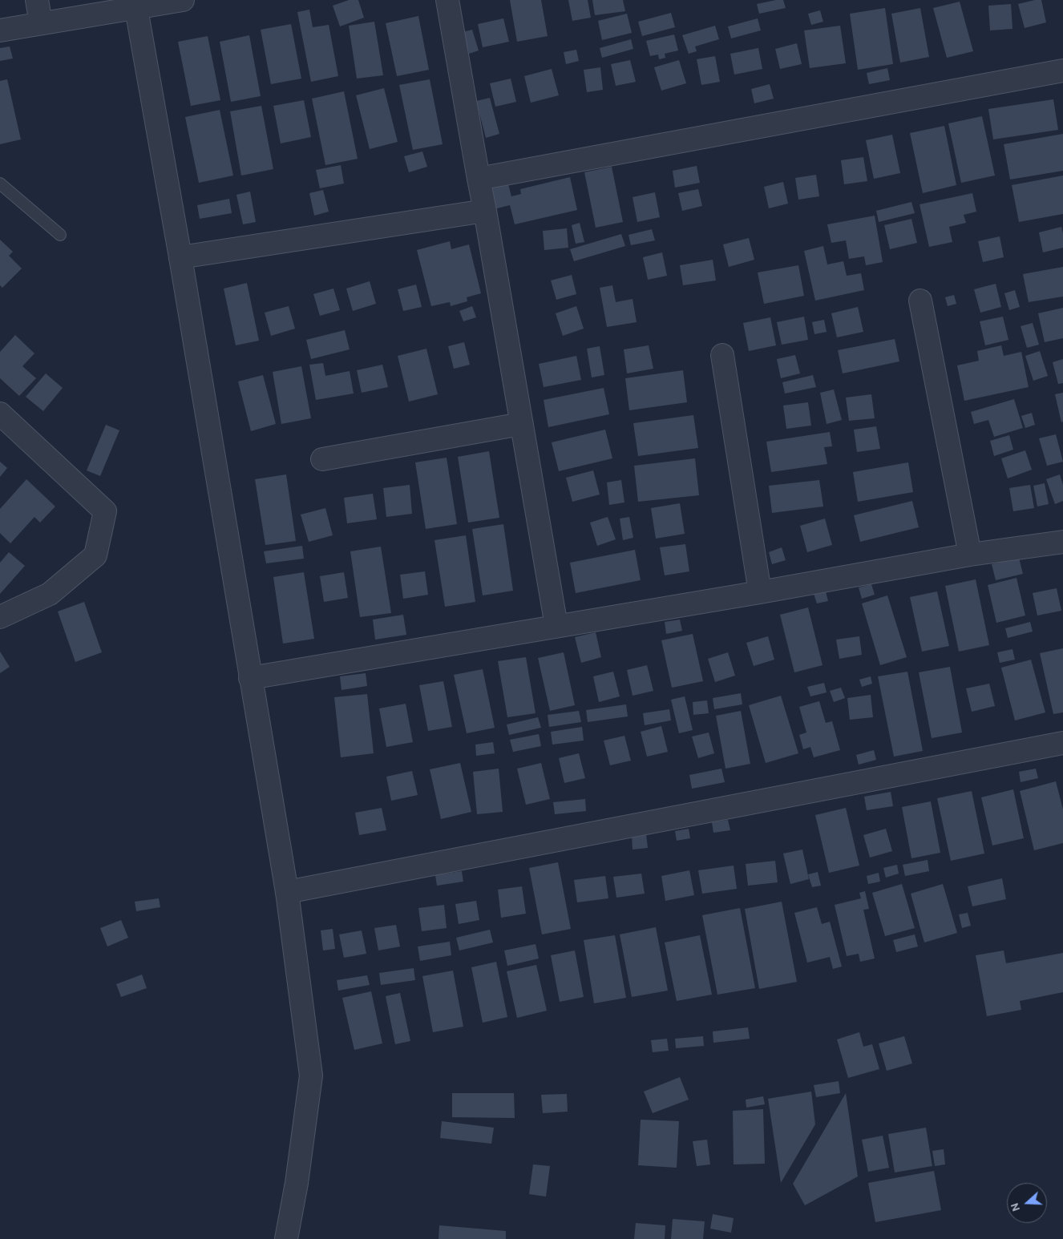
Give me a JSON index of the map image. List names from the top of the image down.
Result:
{
  "north": "left"
}
